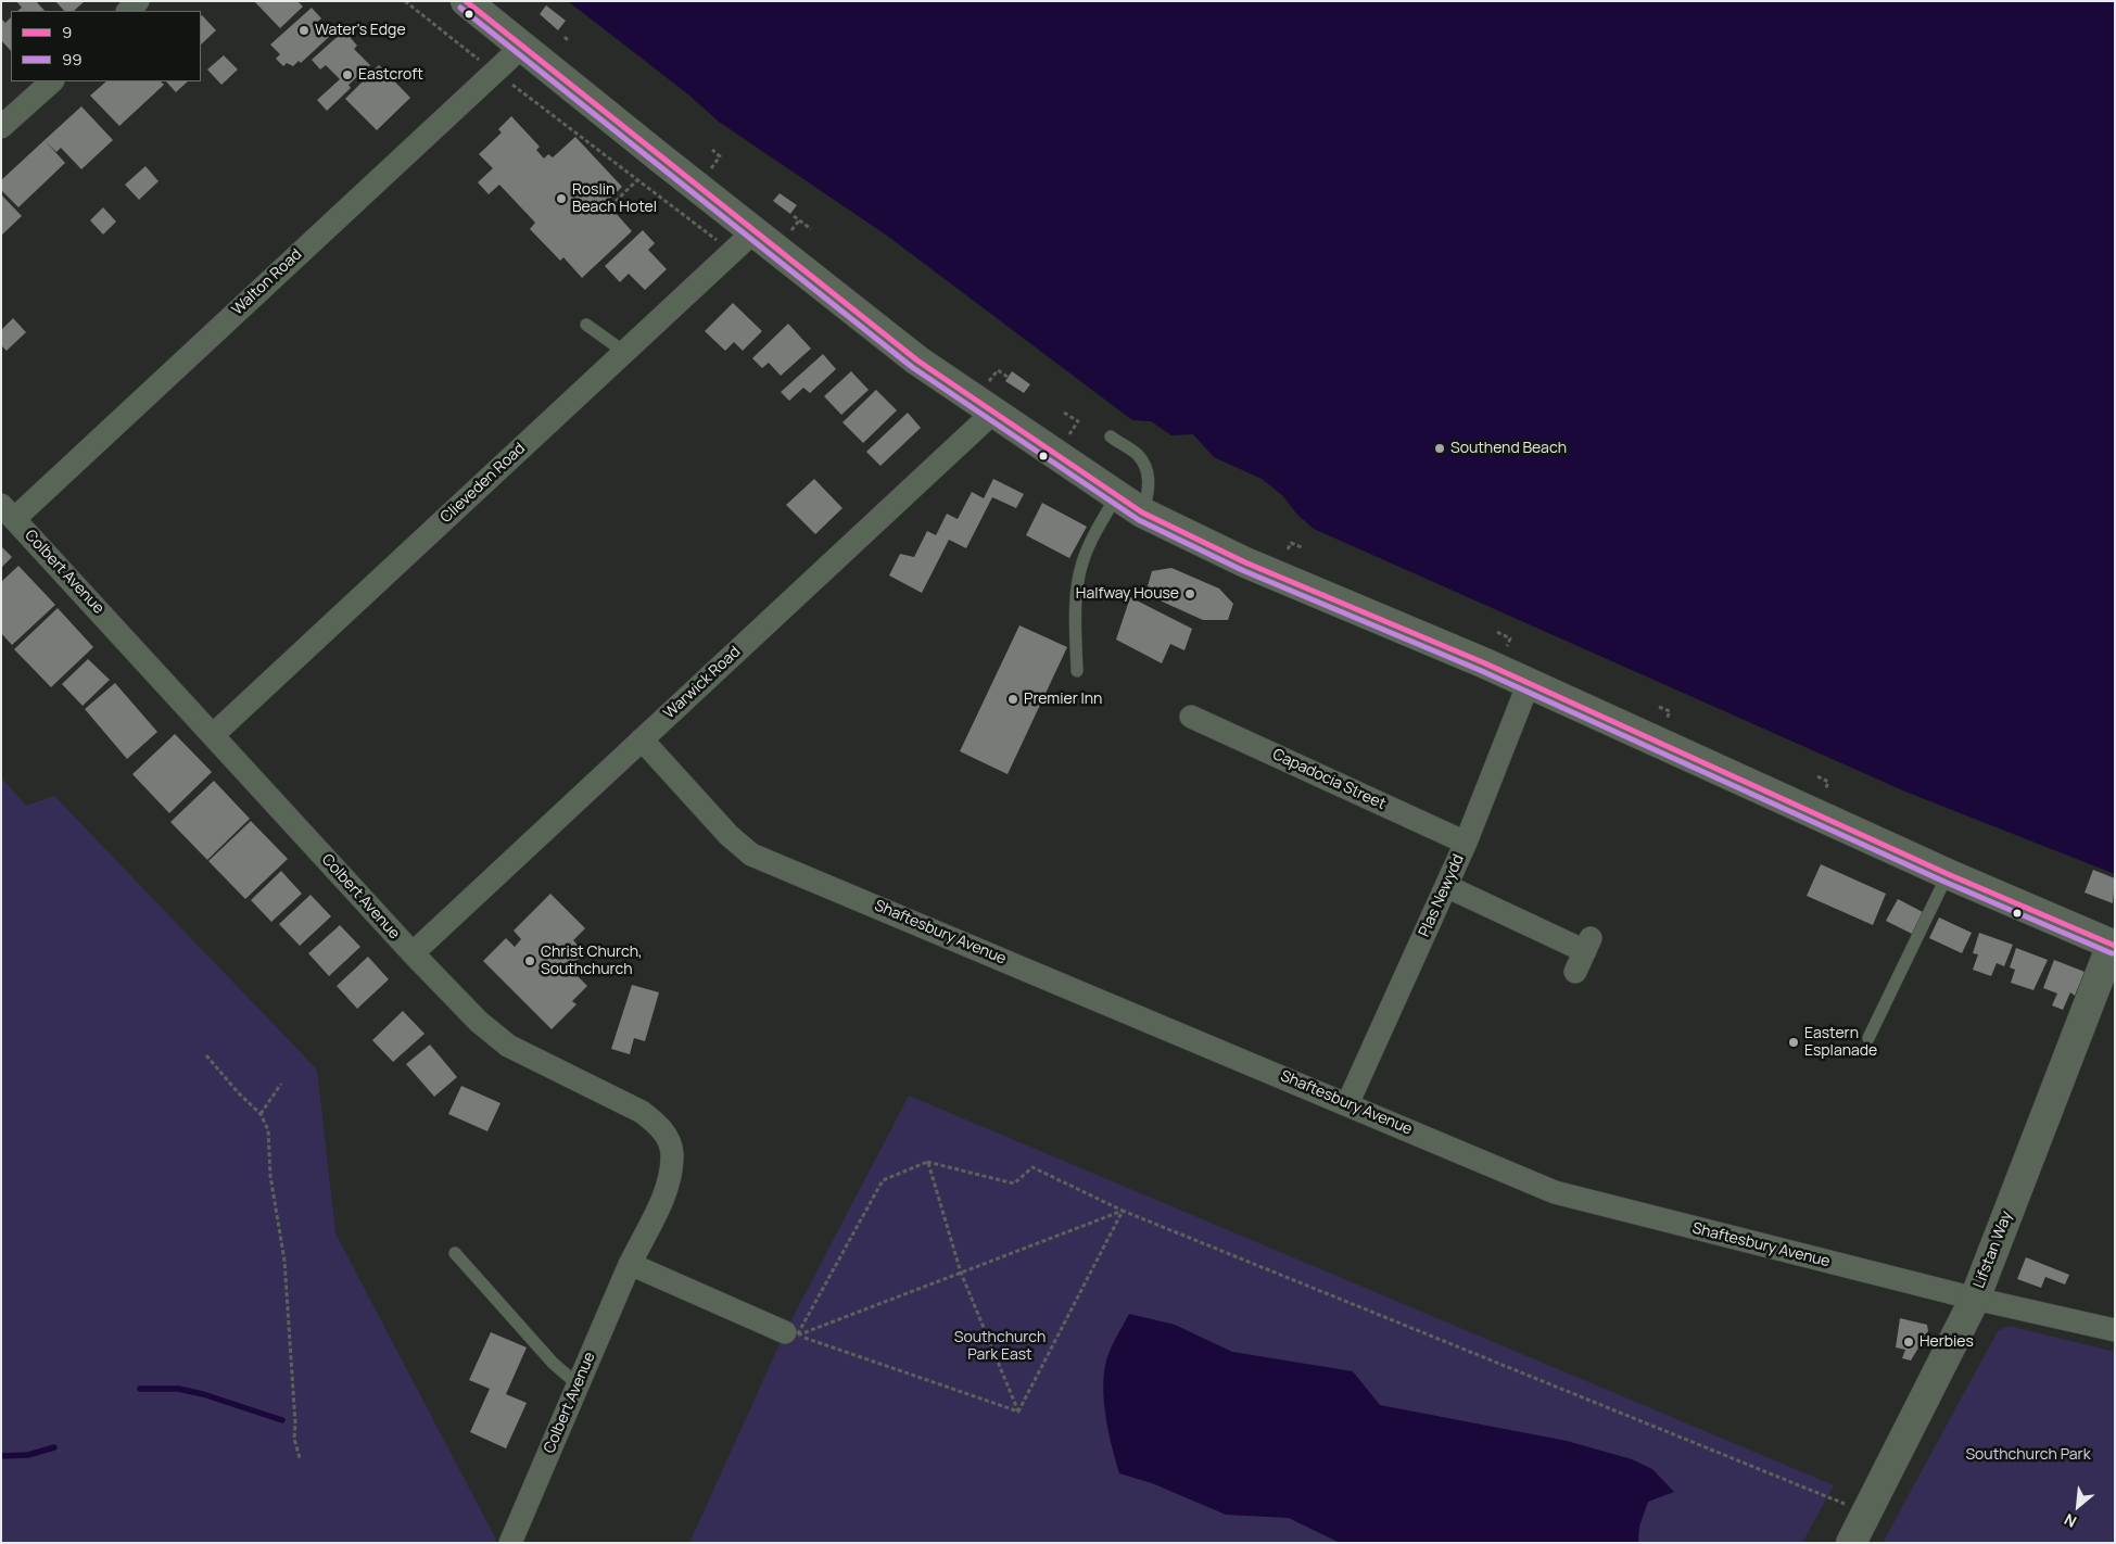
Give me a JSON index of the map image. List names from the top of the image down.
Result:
{
  "streets": {
    "street": [
      "Walton Road",
      "Clieveden Road",
      "Colbert Avenue",
      "Warwick Road",
      "Capadocia Street",
      "Plas Newydd",
      "Shaftesbury Avenue",
      "Lifstan Way"
    ]
  },
  "crossings": [
    ["Walton Road", "Colbert Avenue"],
    ["Clieveden Road", "Colbert Avenue"],
    ["Colbert Avenue", "Warwick Road"],
    ["Warwick Road", "Shaftesbury Avenue"],
    ["Capadocia Street", "Plas Newydd"],
    ["Plas Newydd", "Shaftesbury Avenue"],
    ["Shaftesbury Avenue", "Lifstan Way"]
  ],
  "parks": ["Southchurch Park East", "Southchurch Park"],
  "places": [
    "Water's Edge",
    "Eastcroft",
    "Roslin Beach Hotel",
    "Southend Beach",
    "Halfway House",
    "Premier Inn",
    "Christ Church, Southchurch",
    "Eastern Esplanade",
    "Herbies"
  ],
  "lines": ["transit line 9", "transit line 99"],
  "legend": ["9", "99"],
  "north": "bottom left"
}
